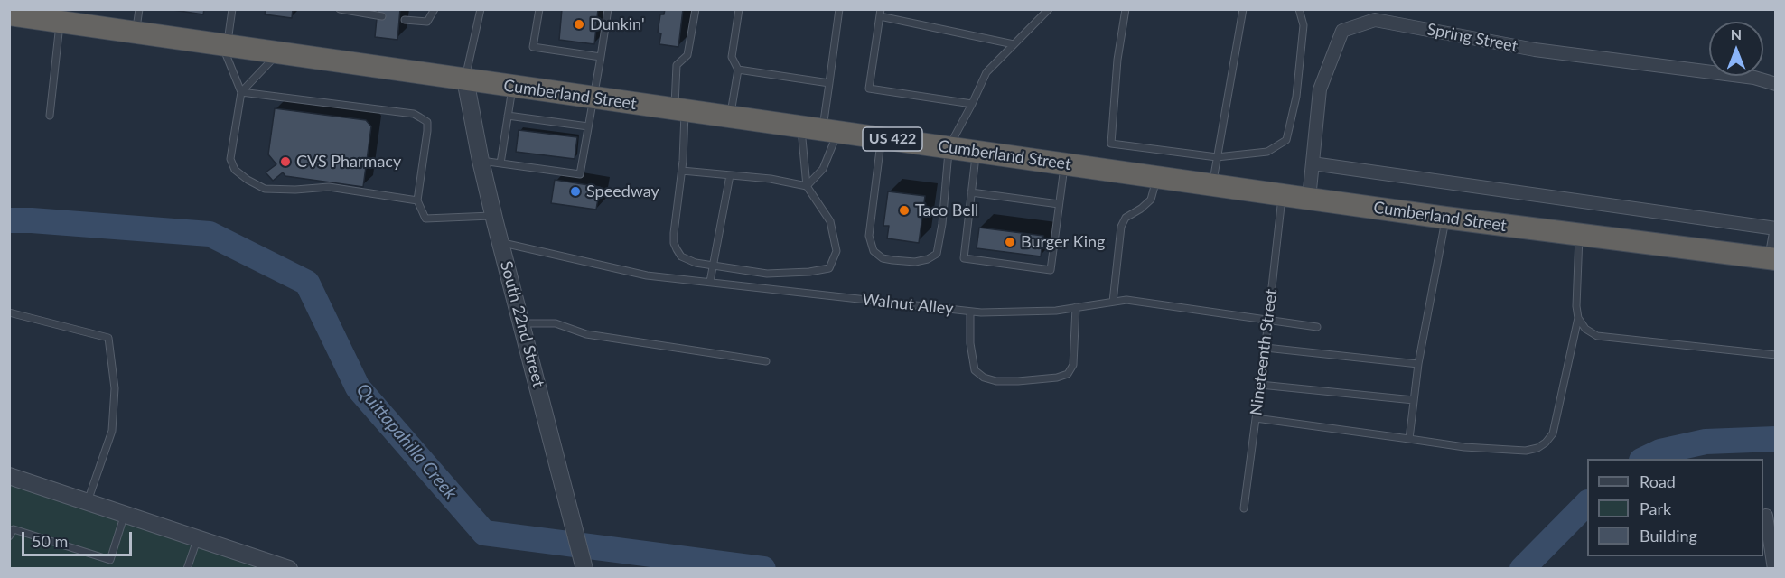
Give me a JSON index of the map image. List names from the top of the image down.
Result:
{
  "streets": {
    "highway": ["Cumberland Street", "US 422"],
    "street": ["Spring Street", "South 22nd Street"],
    "lane": ["Walnut Alley", "Nineteenth Street"]
  },
  "crossings": [
    ["Spring Street", "Cumberland Street"],
    ["Cumberland Street", "South 22nd Street"],
    ["Cumberland Street", "Nineteenth Street"],
    ["Walnut Alley", "South 22nd Street"],
    ["Walnut Alley", "Nineteenth Street"]
  ],
  "water": ["Quittapahilla Creek"],
  "places": [
    "Dunkin'",
    "CVS Pharmacy",
    "Speedway",
    "Taco Bell",
    "Burger King"
  ],
  "legend": ["Road", "Park", "Building"],
  "scale_bar": "50 m",
  "north": "top"
}
